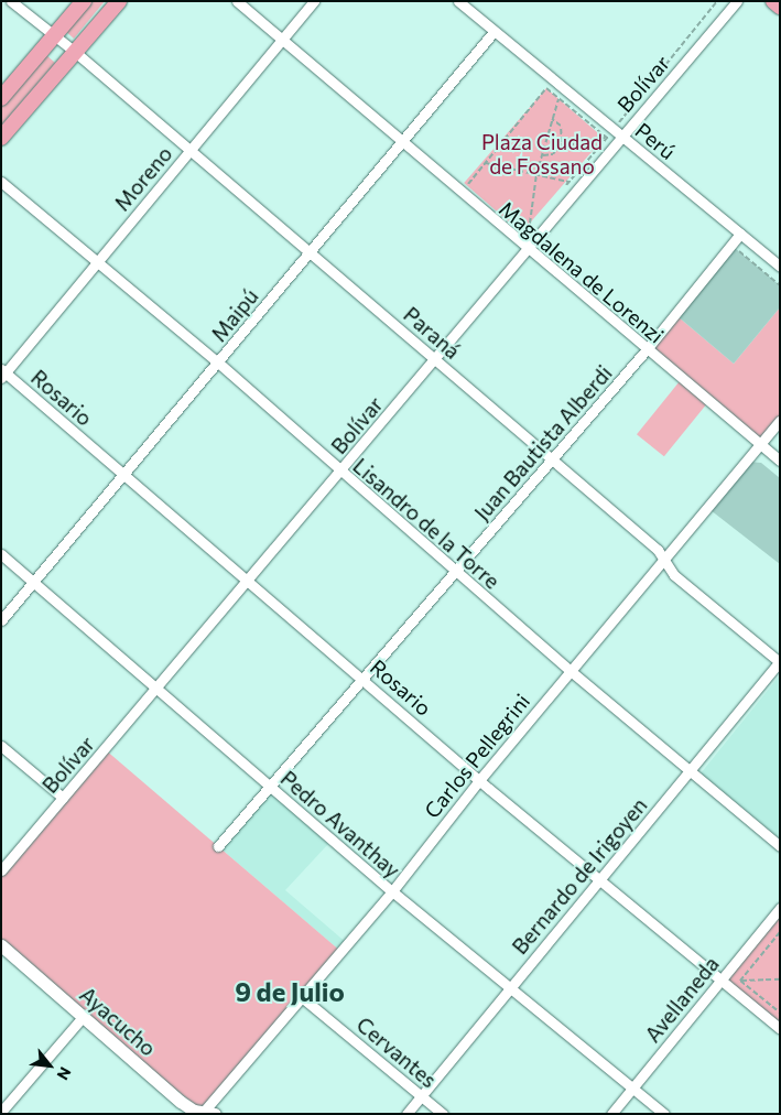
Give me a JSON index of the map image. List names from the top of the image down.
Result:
{
  "streets": {
    "street": [
      "Bolívar",
      "Perú",
      "Moreno",
      "Magdalena de Lorenzi",
      "Maipú",
      "Paraná",
      "Rosario",
      "Juan Bautista Alberdi",
      "Lisandro de la Torre",
      "Carlos Pellegrini",
      "Pedro Avanthay",
      "Bernardo de Irigoyen",
      "Avellaneda",
      "Ayacucho",
      "Cervantes"
    ]
  },
  "crossings": [
    ["Bolívar", "Perú"],
    ["Bolívar", "Magdalena de Lorenzi"],
    ["Bolívar", "Paraná"],
    ["Bolívar", "Rosario"],
    ["Bolívar", "Lisandro de la Torre"],
    ["Bolívar", "Pedro Avanthay"],
    ["Perú", "Maipú"],
    ["Perú", "Juan Bautista Alberdi"],
    ["Moreno", "Magdalena de Lorenzi"],
    ["Moreno", "Paraná"],
    ["Moreno", "Rosario"],
    ["Moreno", "Lisandro de la Torre"],
    ["Magdalena de Lorenzi", "Maipú"],
    ["Magdalena de Lorenzi", "Juan Bautista Alberdi"],
    ["Magdalena de Lorenzi", "Carlos Pellegrini"],
    ["Maipú", "Paraná"],
    ["Maipú", "Rosario"],
    ["Maipú", "Lisandro de la Torre"],
    ["Maipú", "Pedro Avanthay"],
    ["Paraná", "Juan Bautista Alberdi"],
    ["Paraná", "Carlos Pellegrini"],
    ["Paraná", "Bernardo de Irigoyen"],
    ["Rosario", "Juan Bautista Alberdi"],
    ["Rosario", "Carlos Pellegrini"],
    ["Rosario", "Bernardo de Irigoyen"],
    ["Rosario", "Avellaneda"],
    ["Juan Bautista Alberdi", "Lisandro de la Torre"],
    ["Juan Bautista Alberdi", "Pedro Avanthay"],
    ["Lisandro de la Torre", "Carlos Pellegrini"],
    ["Lisandro de la Torre", "Bernardo de Irigoyen"],
    ["Carlos Pellegrini", "Pedro Avanthay"],
    ["Carlos Pellegrini", "Ayacucho"],
    ["Carlos Pellegrini", "Cervantes"],
    ["Pedro Avanthay", "Bernardo de Irigoyen"],
    ["Pedro Avanthay", "Avellaneda"],
    ["Bernardo de Irigoyen", "Cervantes"]
  ],
  "districts": ["9 de Julio"],
  "parks": ["Plaza Ciudad de Fossano"],
  "north": "bottom right"
}
